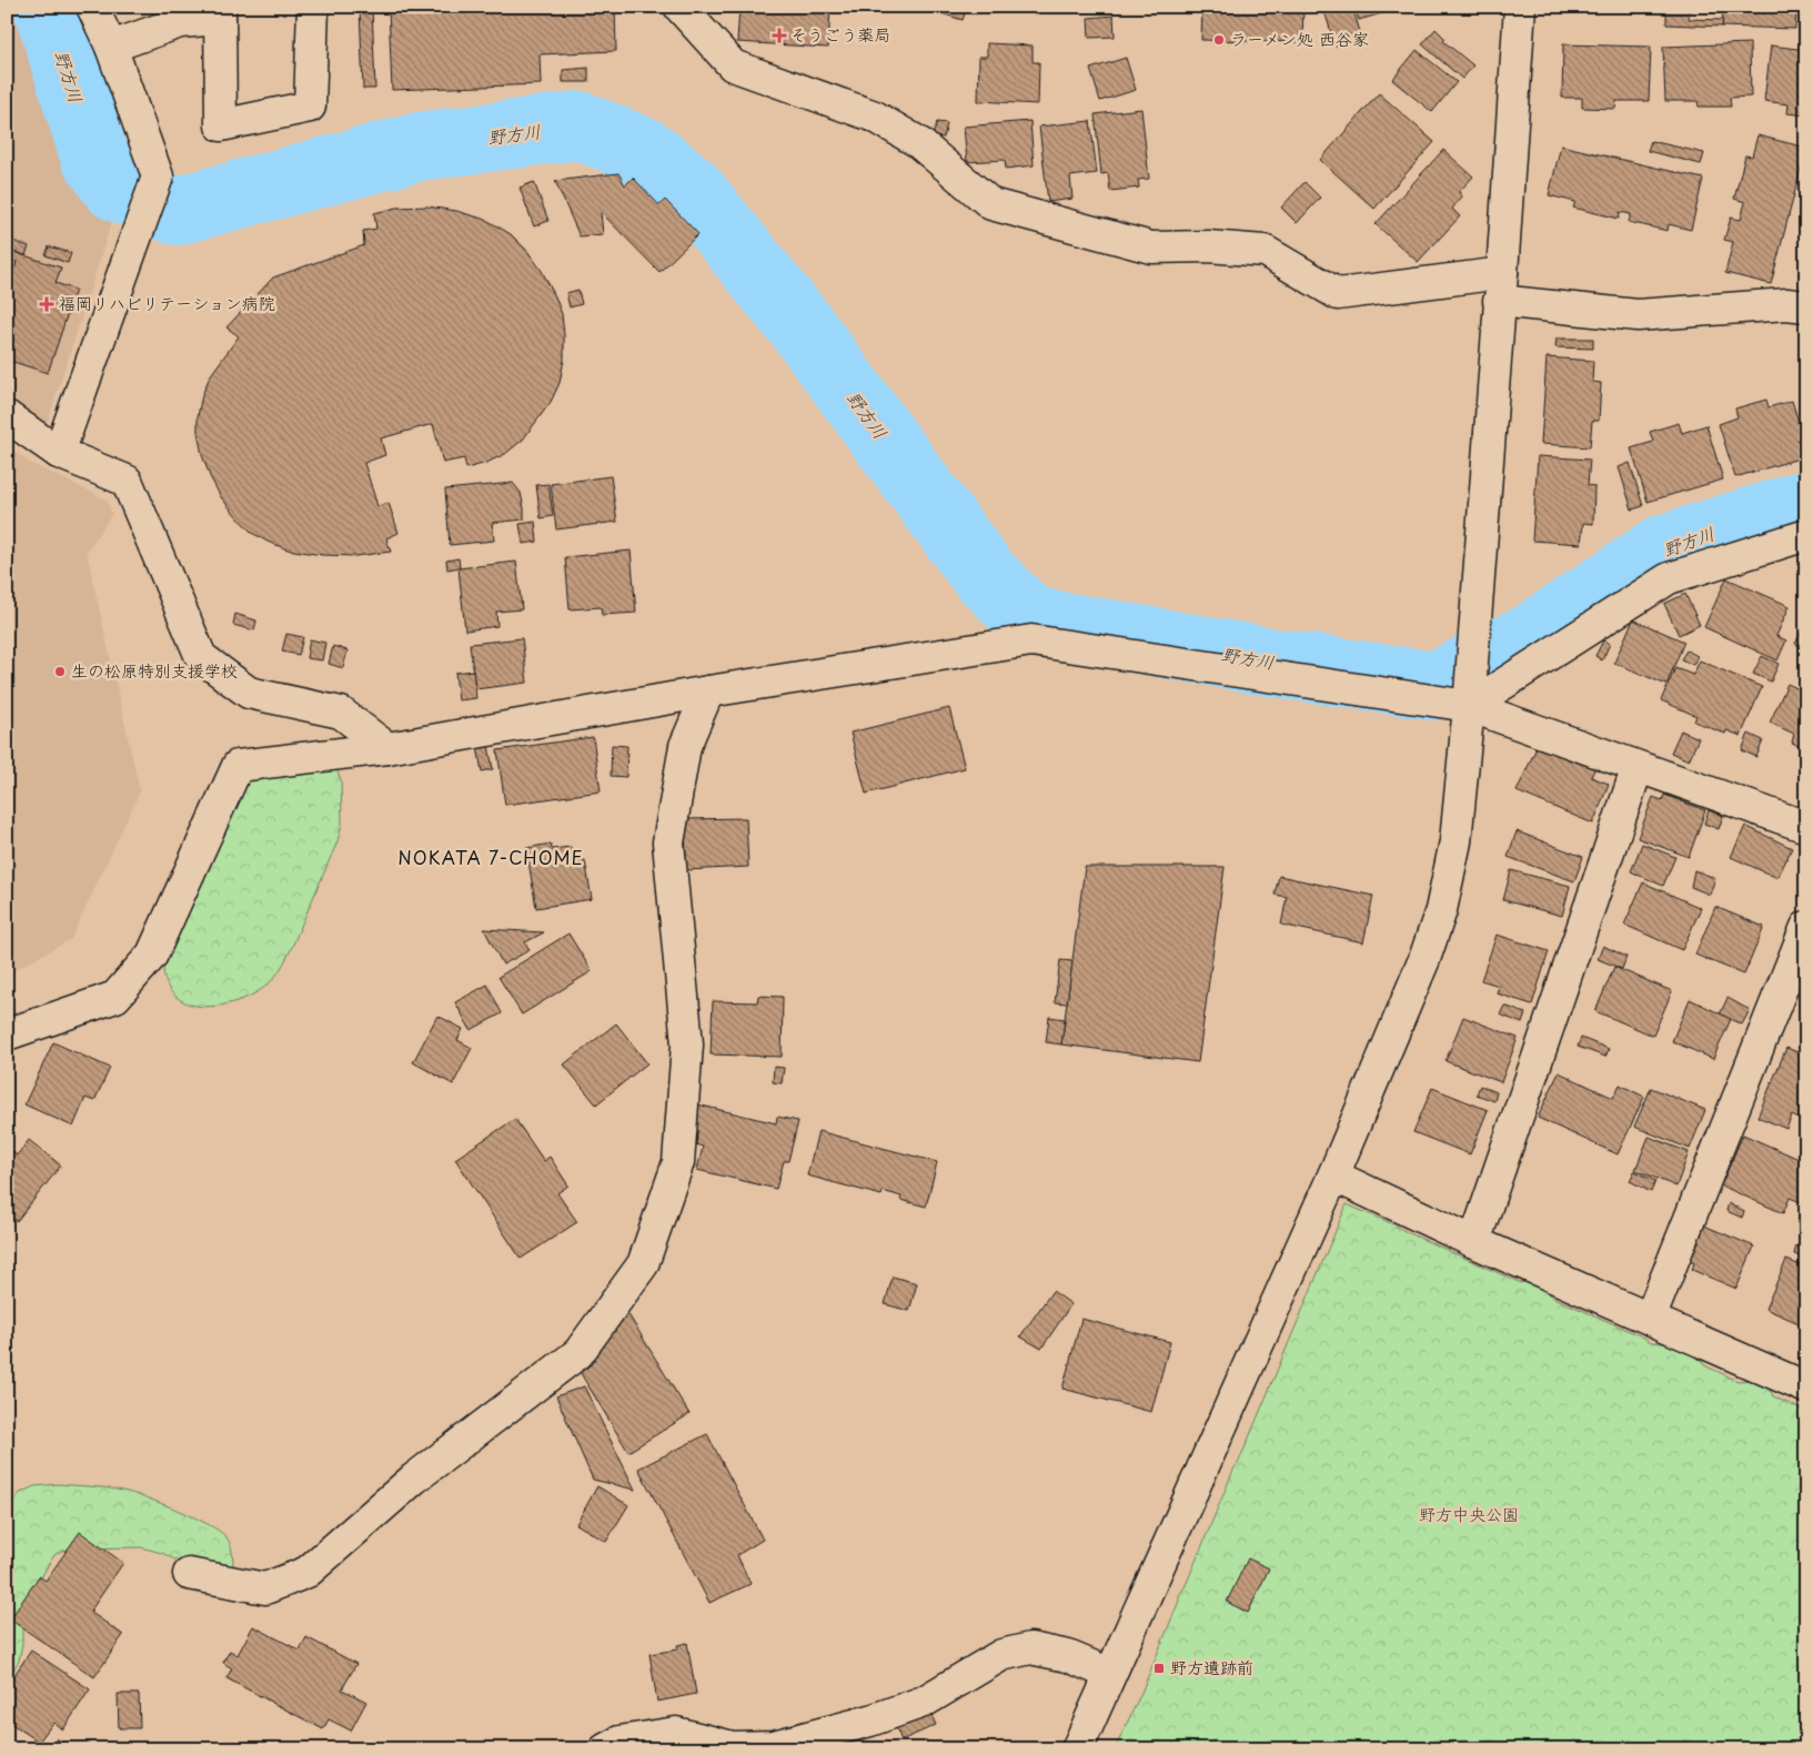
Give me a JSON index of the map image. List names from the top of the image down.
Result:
{
  "districts": ["NOKATA 7-CHOME"],
  "water": ["野方川"],
  "parks": ["野方中央公園"],
  "places": {
    "health": ["そうごう薬局", "福岡リハビリテーション病院"],
    "other": ["ラーメン処 西谷家", "生の松原特別支援学校"],
    "transit": ["野方遺跡前"]
  }
}
